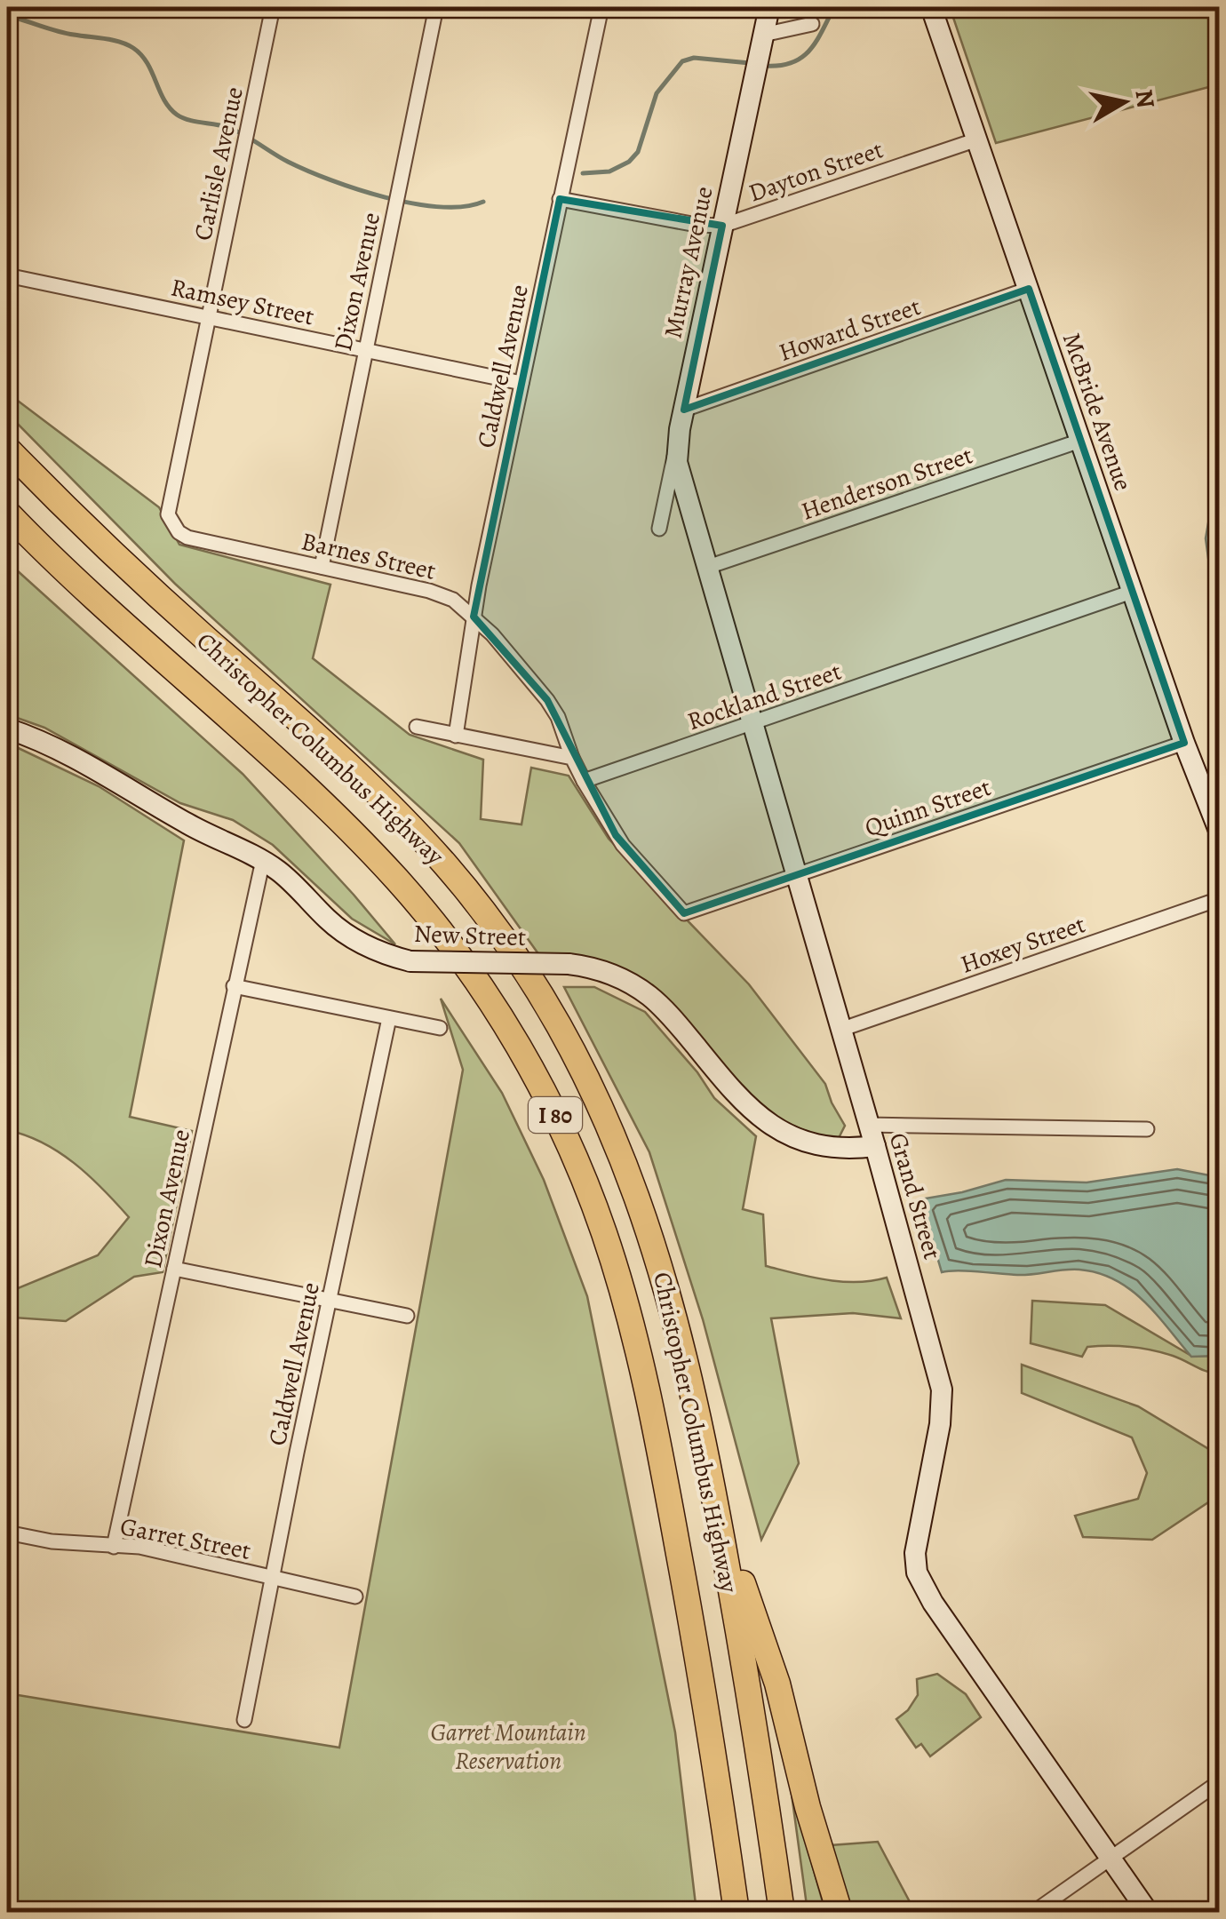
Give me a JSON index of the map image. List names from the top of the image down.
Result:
{
  "streets": {
    "highway": ["Christopher Columbus Highway", "I 80"],
    "street": [
      "Carlisle Avenue",
      "Dayton Street",
      "Murray Avenue",
      "Dixon Avenue",
      "Ramsey Street",
      "Howard Street",
      "Caldwell Avenue",
      "McBride Avenue",
      "Henderson Street",
      "Barnes Street",
      "Rockland Street",
      "Quinn Street",
      "New Street",
      "Hoxey Street",
      "Grand Street",
      "Garret Street"
    ]
  },
  "crossings": [
    ["Carlisle Avenue", "Ramsey Street"],
    ["Carlisle Avenue", "Barnes Street"],
    ["Dayton Street", "Murray Avenue"],
    ["Dayton Street", "Caldwell Avenue"],
    ["Dayton Street", "McBride Avenue"],
    ["Murray Avenue", "Howard Street"],
    ["Murray Avenue", "Grand Street"],
    ["Dixon Avenue", "Ramsey Street"],
    ["Dixon Avenue", "Barnes Street"],
    ["Dixon Avenue", "New Street"],
    ["Dixon Avenue", "Garret Street"],
    ["Ramsey Street", "Caldwell Avenue"],
    ["Howard Street", "McBride Avenue"],
    ["Caldwell Avenue", "Barnes Street"],
    ["Caldwell Avenue", "Garret Street"],
    ["McBride Avenue", "Henderson Street"],
    ["McBride Avenue", "Rockland Street"],
    ["McBride Avenue", "Quinn Street"],
    ["Henderson Street", "Grand Street"],
    ["Rockland Street", "Quinn Street"],
    ["Rockland Street", "Grand Street"],
    ["Quinn Street", "Grand Street"],
    ["New Street", "Grand Street"],
    ["Hoxey Street", "Grand Street"]
  ],
  "parks": ["Garret Mountain Reservation"],
  "north": "right"
}
